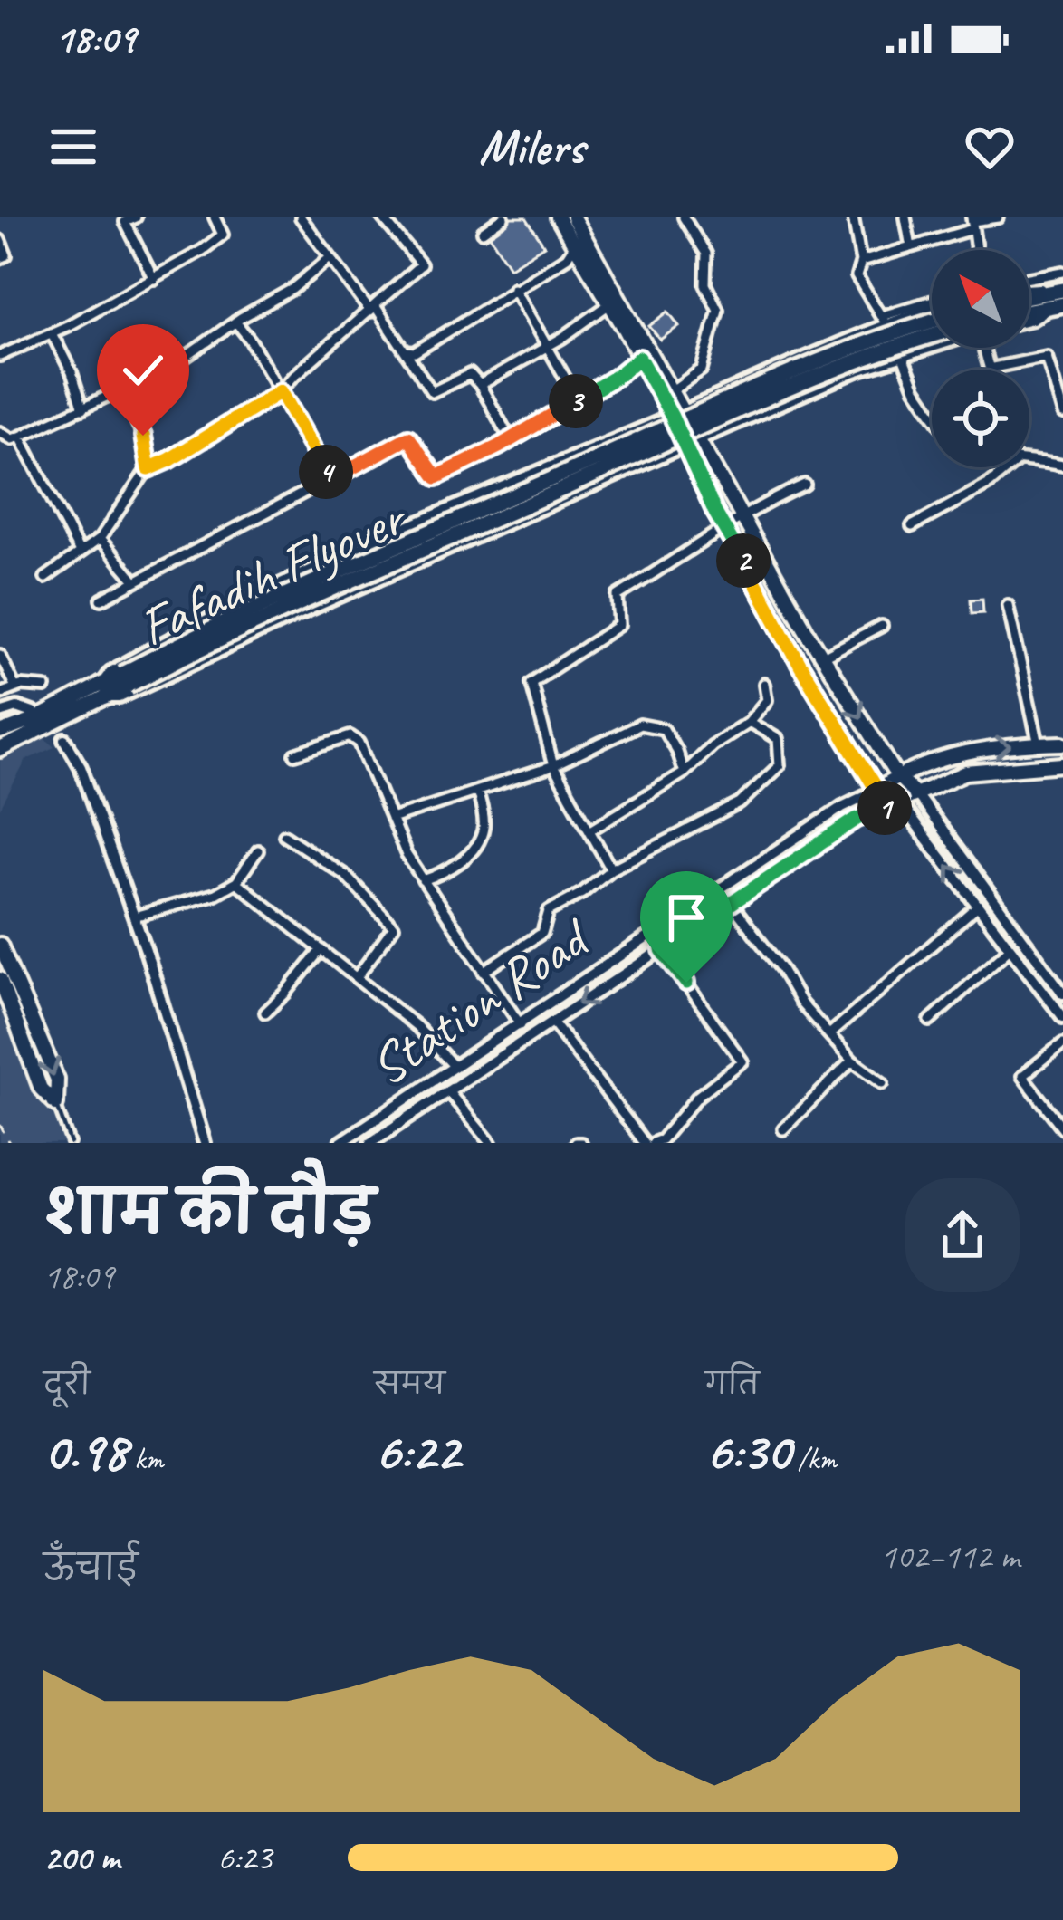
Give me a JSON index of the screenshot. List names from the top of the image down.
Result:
{
  "streets": {
    "highway": ["Fafadih Flyover"],
    "street": ["Station Road"]
  },
  "north": "top left",
  "page": {
    "status": "18:09",
    "header": "Milers",
    "pins": [
      "3",
      "4",
      "2",
      "1"
    ],
    "heading": ["शाम की दौड़", "18:09"],
    "stats": [
      ["दूरी", "0.98 km"],
      ["समय", "6:22"],
      ["गति", "6:30 /km"]
    ],
    "chart": ["ऊँचाई", "102–112 m"],
    "list": [
      {
        "name": "200 m",
        "note": "6:23"
      }
    ]
  }
}
